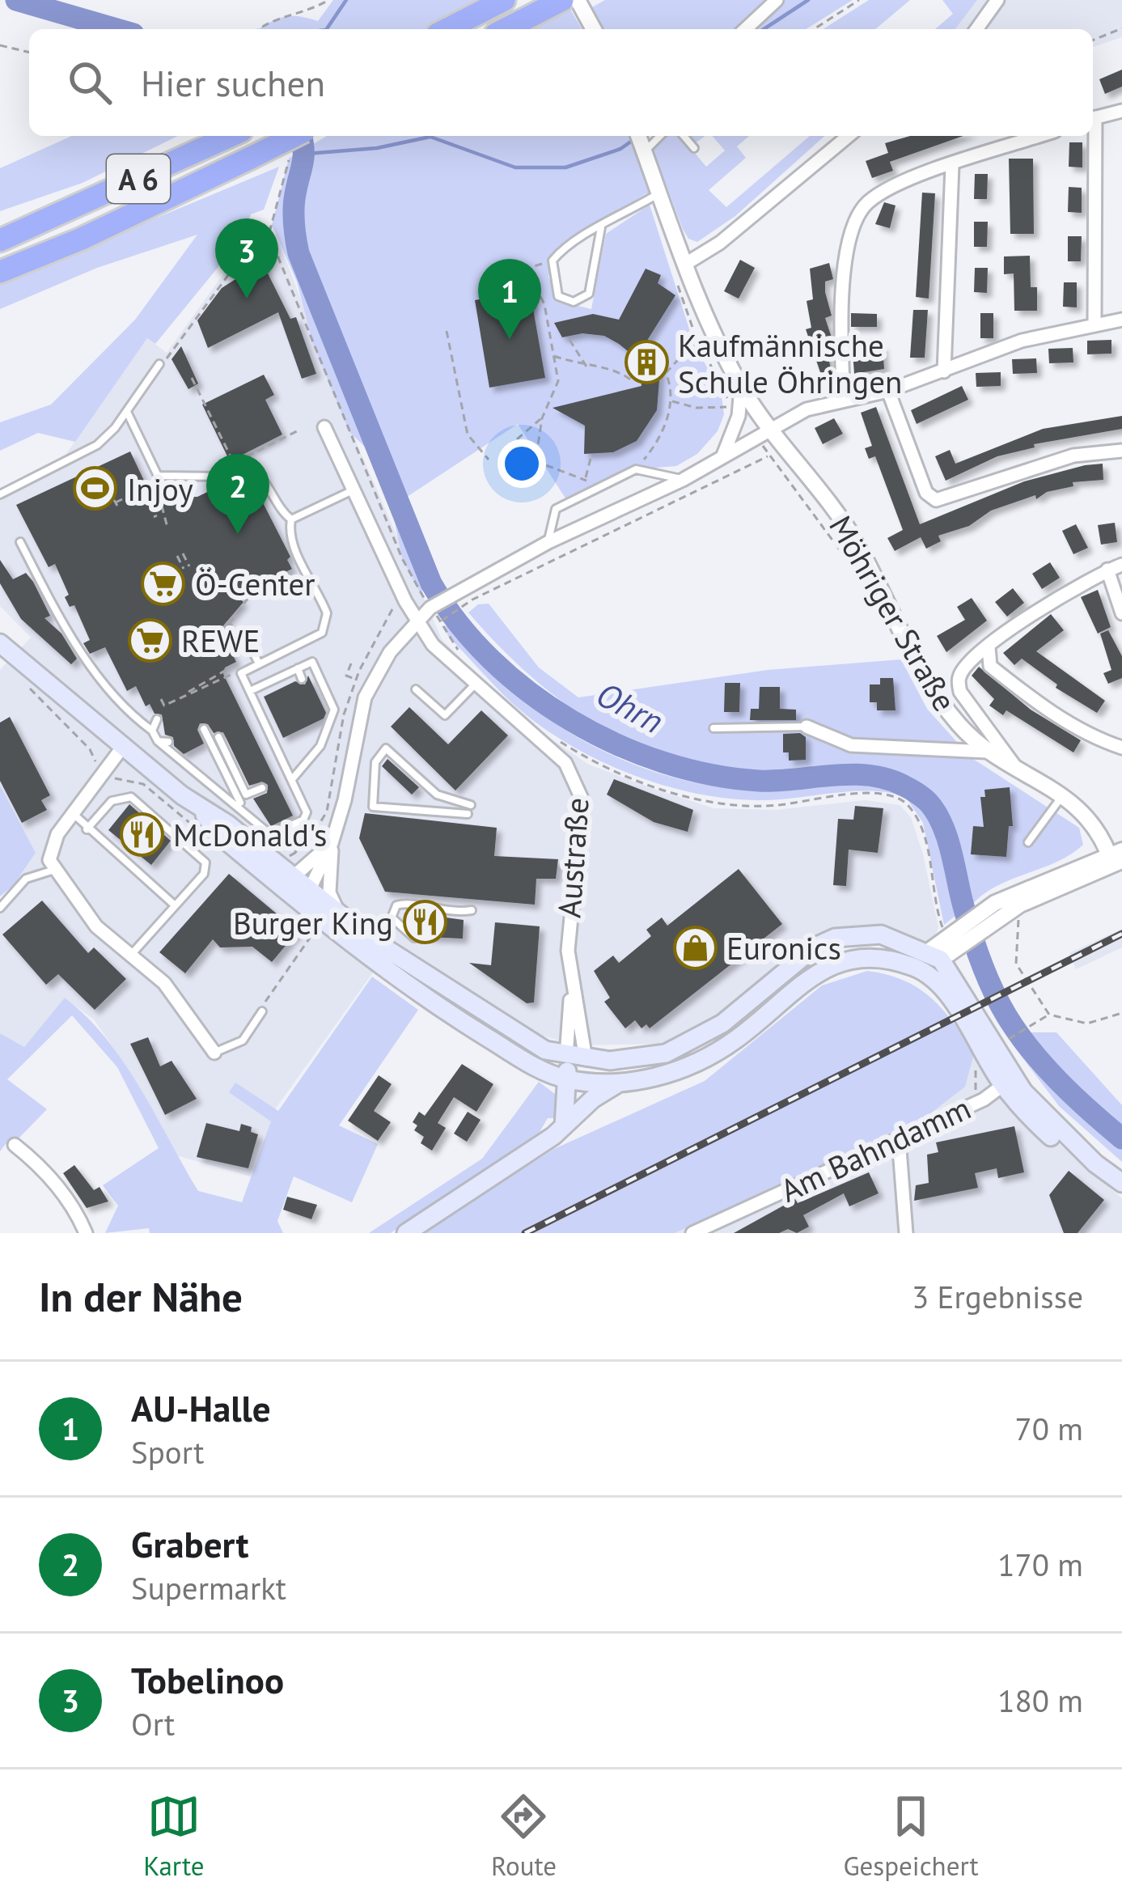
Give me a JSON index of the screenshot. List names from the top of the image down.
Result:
{
  "streets": {
    "highway": ["A 6"],
    "street": ["Möhriger Straße", "Austraße", "Am Bahndamm"]
  },
  "water": ["Ohrn"],
  "places": {
    "building": ["Kaufmännische Schule Öhringen"],
    "sports": ["Injoy"],
    "supermarket": ["Ö-Center", "REWE"],
    "restaurant": ["McDonald's", "Burger King"],
    "shop": ["Euronics"]
  },
  "page": {
    "search": "Hier suchen",
    "pins": ["3", "1", "2"],
    "heading": ["In der Nähe", "3 Ergebnisse"],
    "list": [
      {
        "mark": "1",
        "name": "AU-Halle",
        "note": "Sport",
        "value": "70 m"
      },
      {
        "mark": "2",
        "name": "Grabert",
        "note": "Supermarkt",
        "value": "170 m"
      },
      {
        "mark": "3",
        "name": "Tobelinoo",
        "note": "Ort",
        "value": "180 m"
      }
    ],
    "nav": ["Karte", "Route", "Gespeichert"]
  }
}
